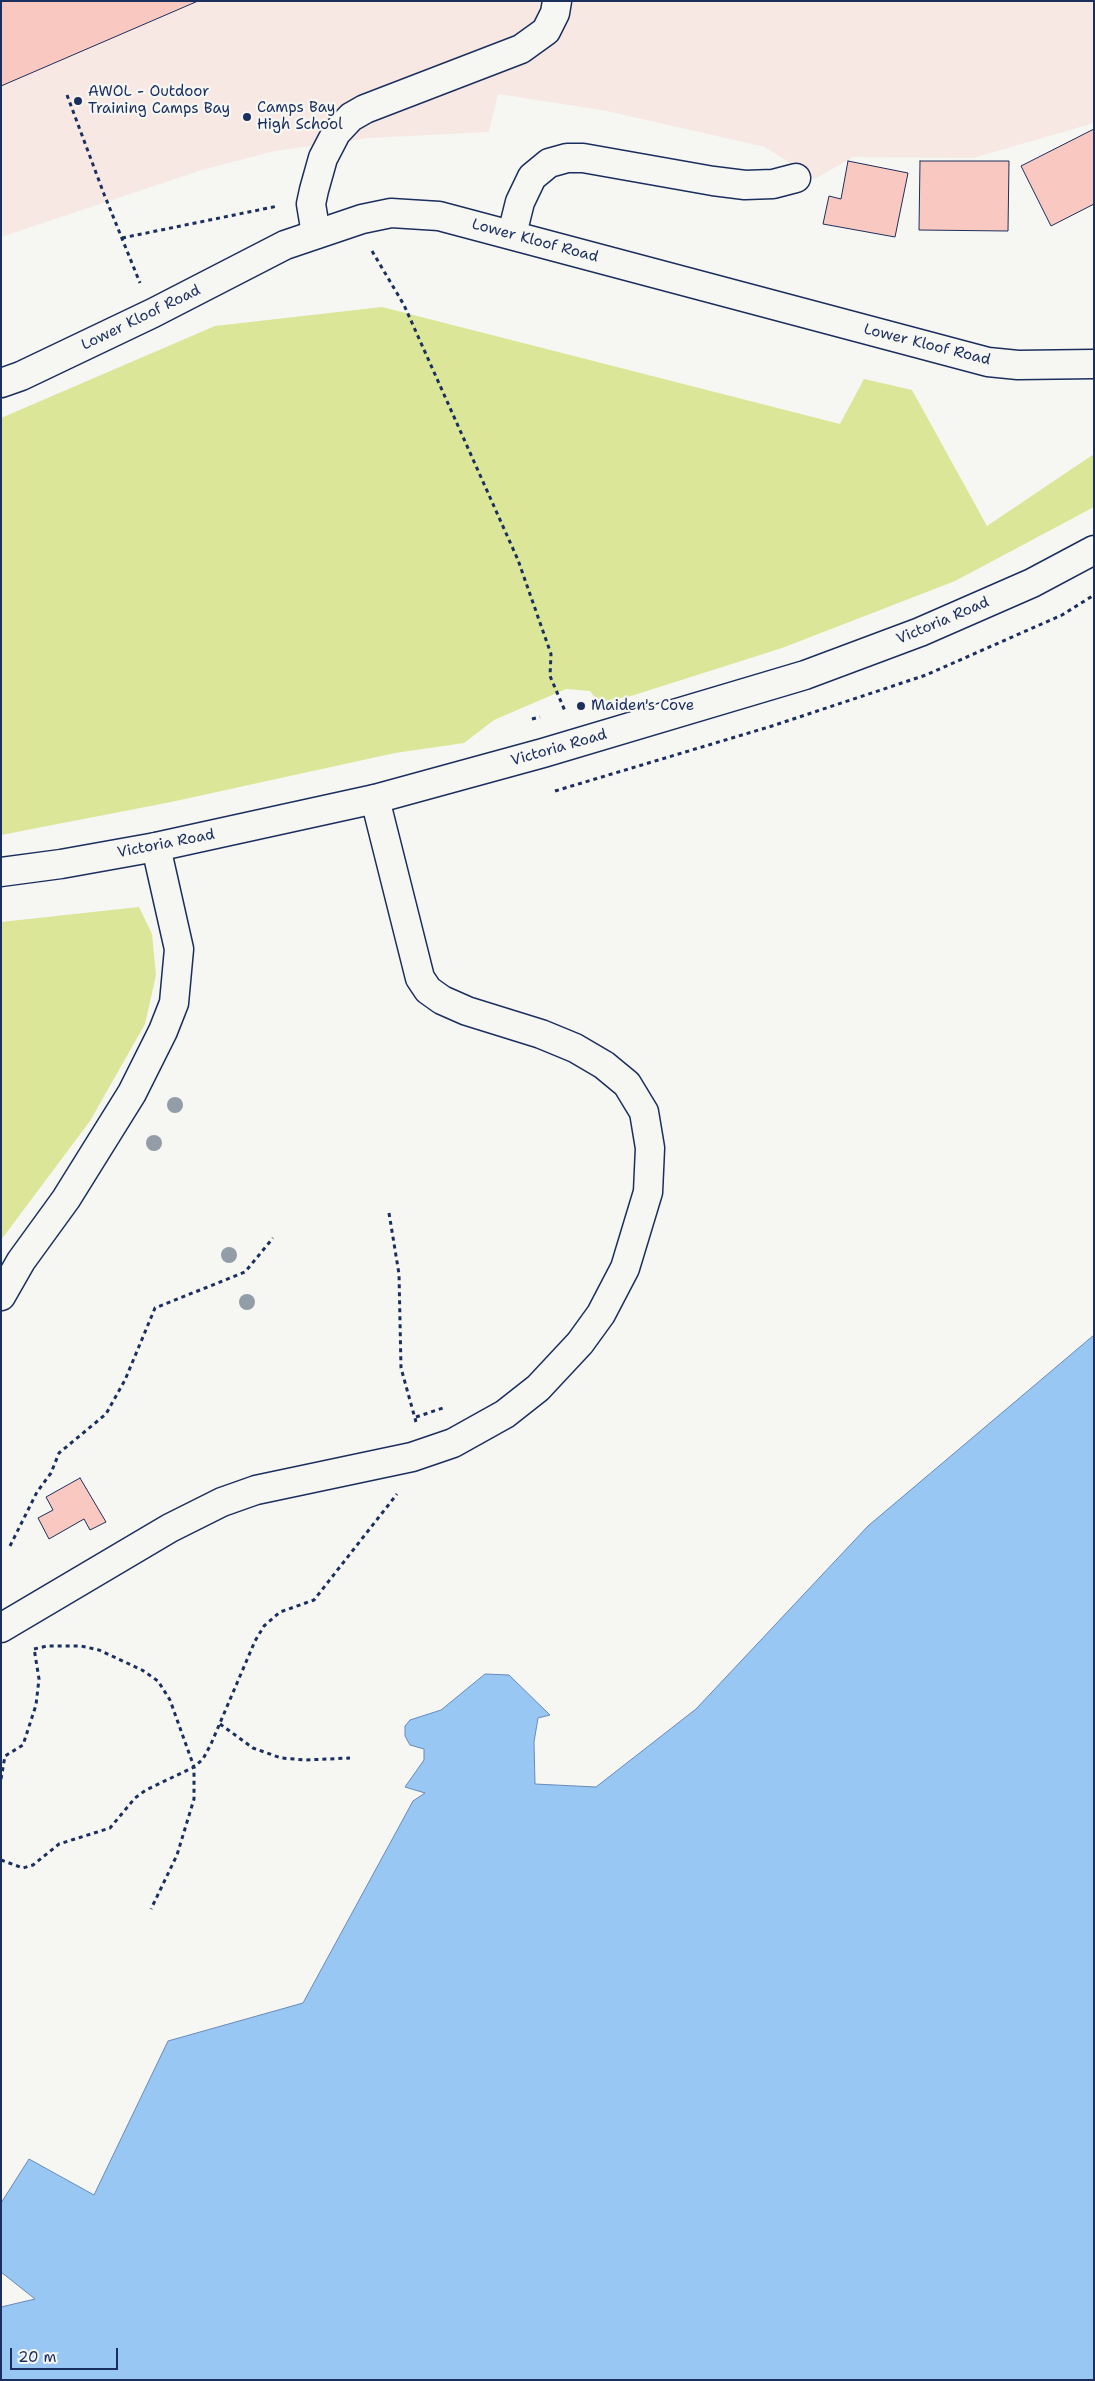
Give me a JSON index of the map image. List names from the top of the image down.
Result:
{
  "streets": {
    "main road": ["Lower Kloof Road", "Victoria Road"]
  },
  "places": ["AWOL - Outdoor Training Camps Bay", "Camps Bay High School", "Maiden's Cove"],
  "scale_bar": "20 m"
}
